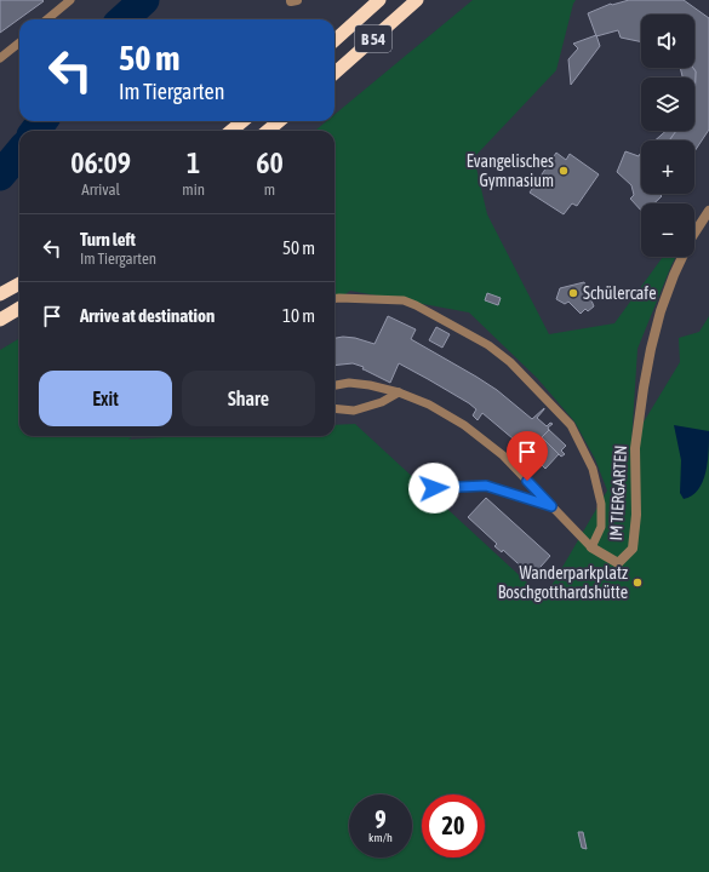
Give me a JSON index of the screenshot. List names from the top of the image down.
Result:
{
  "streets": {
    "highway": ["B 54"],
    "street": ["IM TIERGARTEN"]
  },
  "places": ["Evangelisches Gymnasium", "Schülercafe", "Wanderparkplatz Boschgotthardshütte"],
  "page": {
    "map_buttons": ["+", "−"],
    "turn": ["50 m", "Im Tiergarten"],
    "eta": [
      "06:09",
      "Arrival",
      "1",
      "min",
      "60",
      "m"
    ],
    "list": [
      {
        "name": "Turn left",
        "note": "Im Tiergarten",
        "value": "50 m"
      },
      {
        "name": "Arrive at destination",
        "value": "10 m"
      }
    ],
    "buttons": ["Exit", "Share"],
    "speed": "9 km/h",
    "limit": "20"
  }
}
